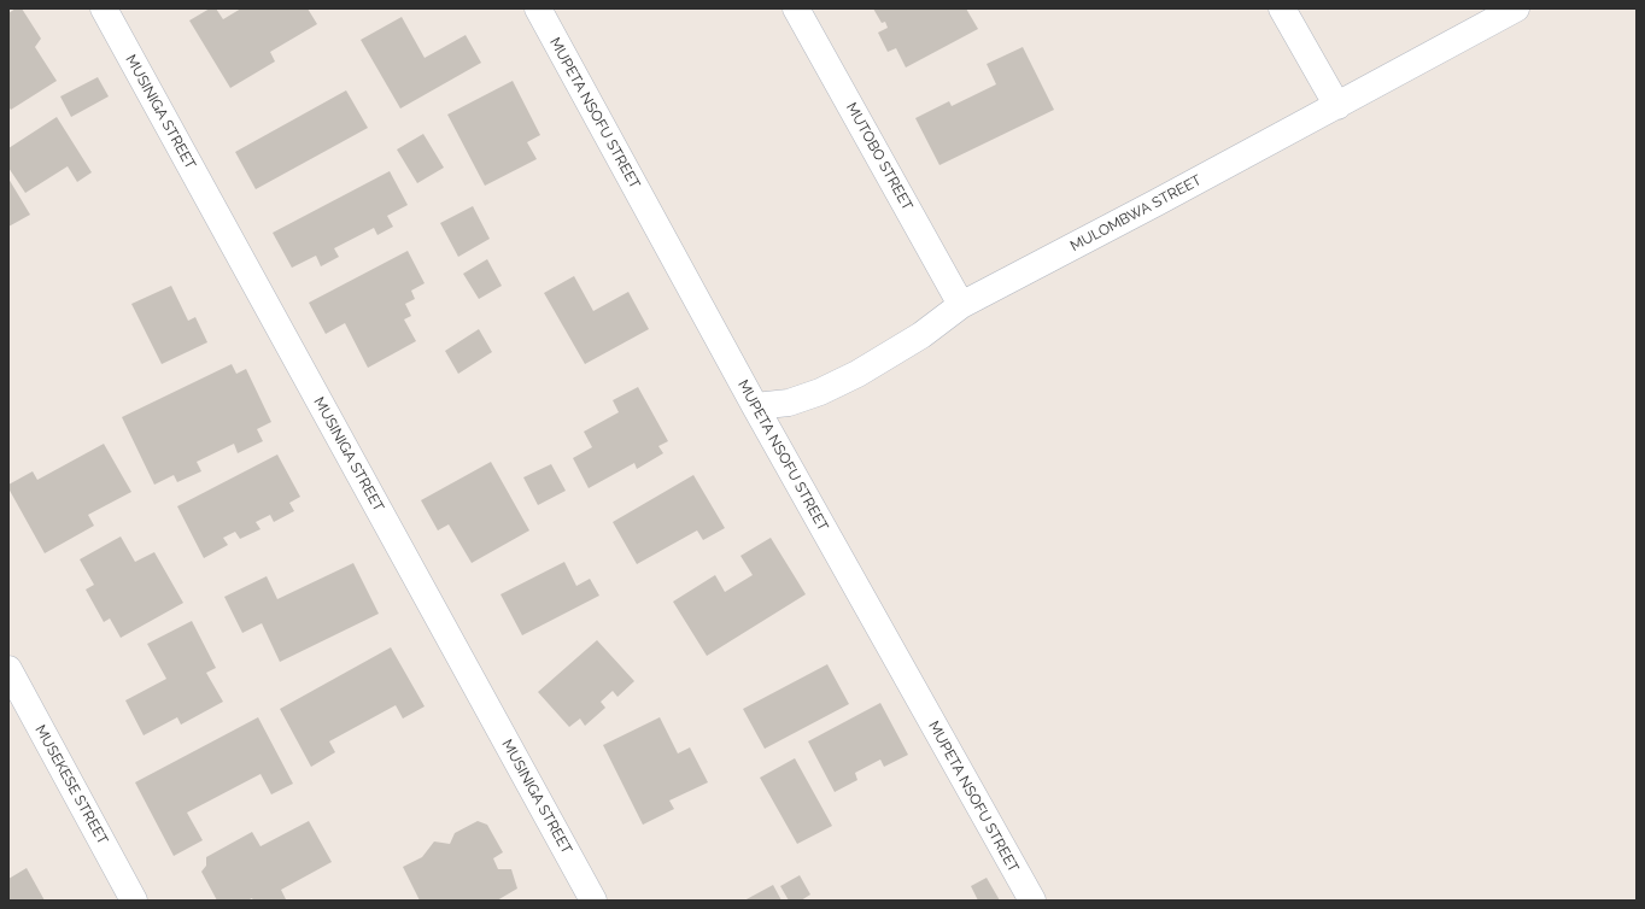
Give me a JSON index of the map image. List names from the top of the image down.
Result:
{
  "streets": {
    "street": [
      "MUSINIGA STREET",
      "MUPETA NSOFU STREET",
      "MUTOBO STREET",
      "MULOMBWA STREET",
      "MUSEKESE STREET"
    ]
  },
  "crossings": [
    ["MUPETA NSOFU STREET", "MULOMBWA STREET"],
    ["MUTOBO STREET", "MULOMBWA STREET"]
  ]
}
